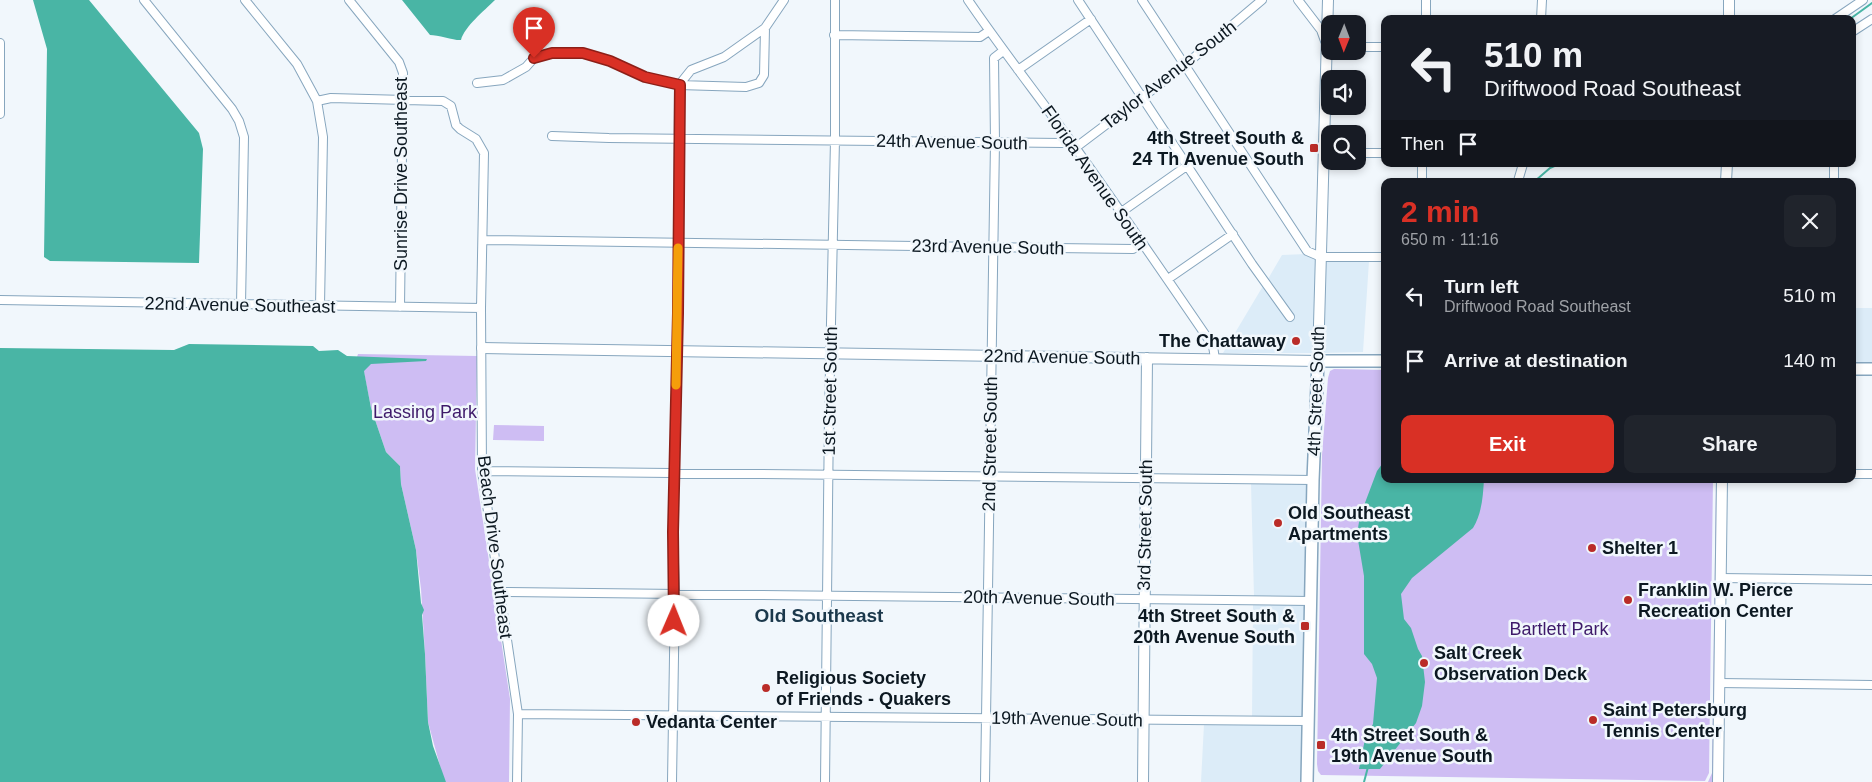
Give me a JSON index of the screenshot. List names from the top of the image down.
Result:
{
  "streets": {
    "main road": ["22nd Avenue South", "4th Street South"],
    "street": [
      "Taylor Avenue South",
      "24th Avenue South",
      "Sunrise Drive Southeast",
      "Florida Avenue South",
      "23rd Avenue South",
      "22nd Avenue Southeast",
      "1st Street South",
      "2nd Street South",
      "3rd Street South",
      "Beach Drive Southeast",
      "20th Avenue South",
      "19th Avenue South"
    ]
  },
  "crossings": [
    ["Taylor Avenue South", "Florida Avenue South"],
    ["24th Avenue South", "Florida Avenue South"],
    ["24th Avenue South", "1st Street South"],
    ["24th Avenue South", "2nd Street South"],
    ["Sunrise Drive Southeast", "22nd Avenue Southeast"],
    ["Sunrise Drive Southeast", "Beach Drive Southeast"],
    ["Florida Avenue South", "23rd Avenue South"],
    ["Florida Avenue South", "22nd Avenue South"],
    ["Florida Avenue South", "2nd Street South"],
    ["23rd Avenue South", "1st Street South"],
    ["23rd Avenue South", "2nd Street South"],
    ["23rd Avenue South", "Beach Drive Southeast"],
    ["22nd Avenue Southeast", "Beach Drive Southeast"],
    ["22nd Avenue South", "1st Street South"],
    ["22nd Avenue South", "4th Street South"],
    ["22nd Avenue South", "2nd Street South"],
    ["22nd Avenue South", "3rd Street South"],
    ["1st Street South", "20th Avenue South"],
    ["1st Street South", "19th Avenue South"],
    ["4th Street South", "20th Avenue South"],
    ["4th Street South", "19th Avenue South"],
    ["2nd Street South", "20th Avenue South"],
    ["2nd Street South", "19th Avenue South"],
    ["3rd Street South", "20th Avenue South"],
    ["3rd Street South", "19th Avenue South"],
    ["Beach Drive Southeast", "20th Avenue South"],
    ["Beach Drive Southeast", "19th Avenue South"]
  ],
  "districts": ["Old Southeast"],
  "parks": ["Lassing Park", "Bartlett Park"],
  "places": {
    "transit": ["4th Street South & 24 Th Avenue South", "4th Street South & 20th Avenue South", "4th Street South & 19th Avenue South"],
    "other": [
      "The Chattaway",
      "Old Southeast Apartments",
      "Shelter 1",
      "Franklin W. Pierce Recreation Center",
      "Salt Creek Observation Deck",
      "Religious Society of Friends - Quakers",
      "Saint Petersburg Tennis Center",
      "Vedanta Center"
    ]
  },
  "north": "bottom",
  "page": {
    "turn": ["510 m", "Driftwood Road Southeast"],
    "then": "Then",
    "heading": ["2 min", "650 m · 11:16"],
    "list": [
      {
        "name": "Turn left",
        "note": "Driftwood Road Southeast",
        "value": "510 m"
      },
      {
        "name": "Arrive at destination",
        "value": "140 m"
      }
    ],
    "buttons": ["Exit", "Share"]
  }
}
